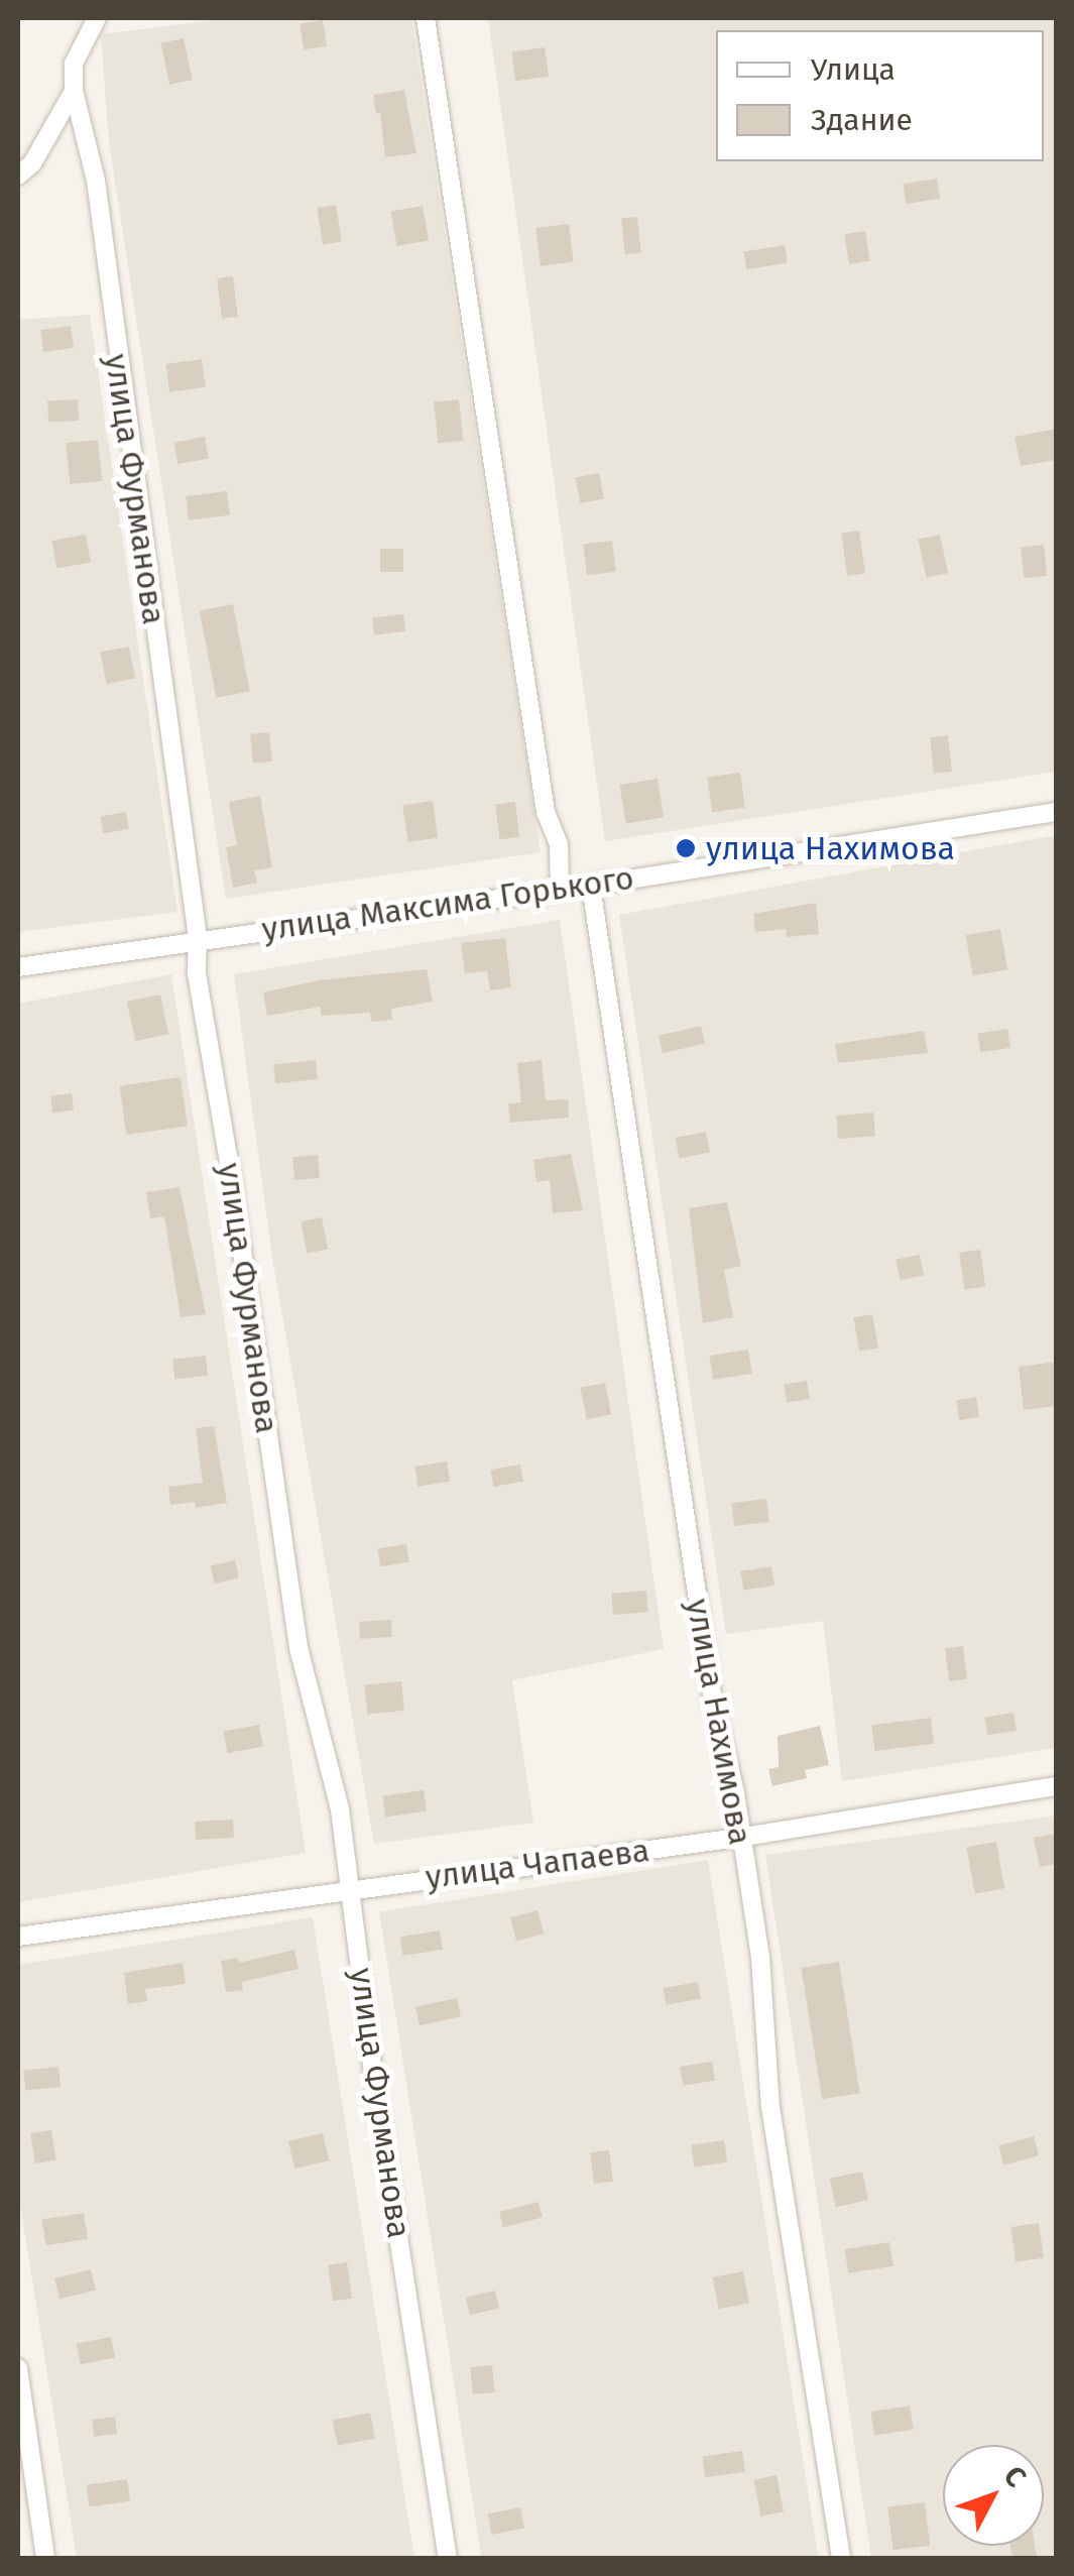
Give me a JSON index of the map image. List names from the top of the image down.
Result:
{
  "streets": {
    "street": [
      "улица Фурманова",
      "улица Максима Горького",
      "улица Нахимова",
      "улица Чапаева"
    ]
  },
  "crossings": [
    ["улица Фурманова", "улица Максима Горького"],
    ["улица Фурманова", "улица Чапаева"],
    ["улица Максима Горького", "улица Нахимова"],
    ["улица Нахимова", "улица Чапаева"]
  ],
  "places": ["улица Нахимова"],
  "legend": ["Улица", "Здание"],
  "north": "top right"
}
